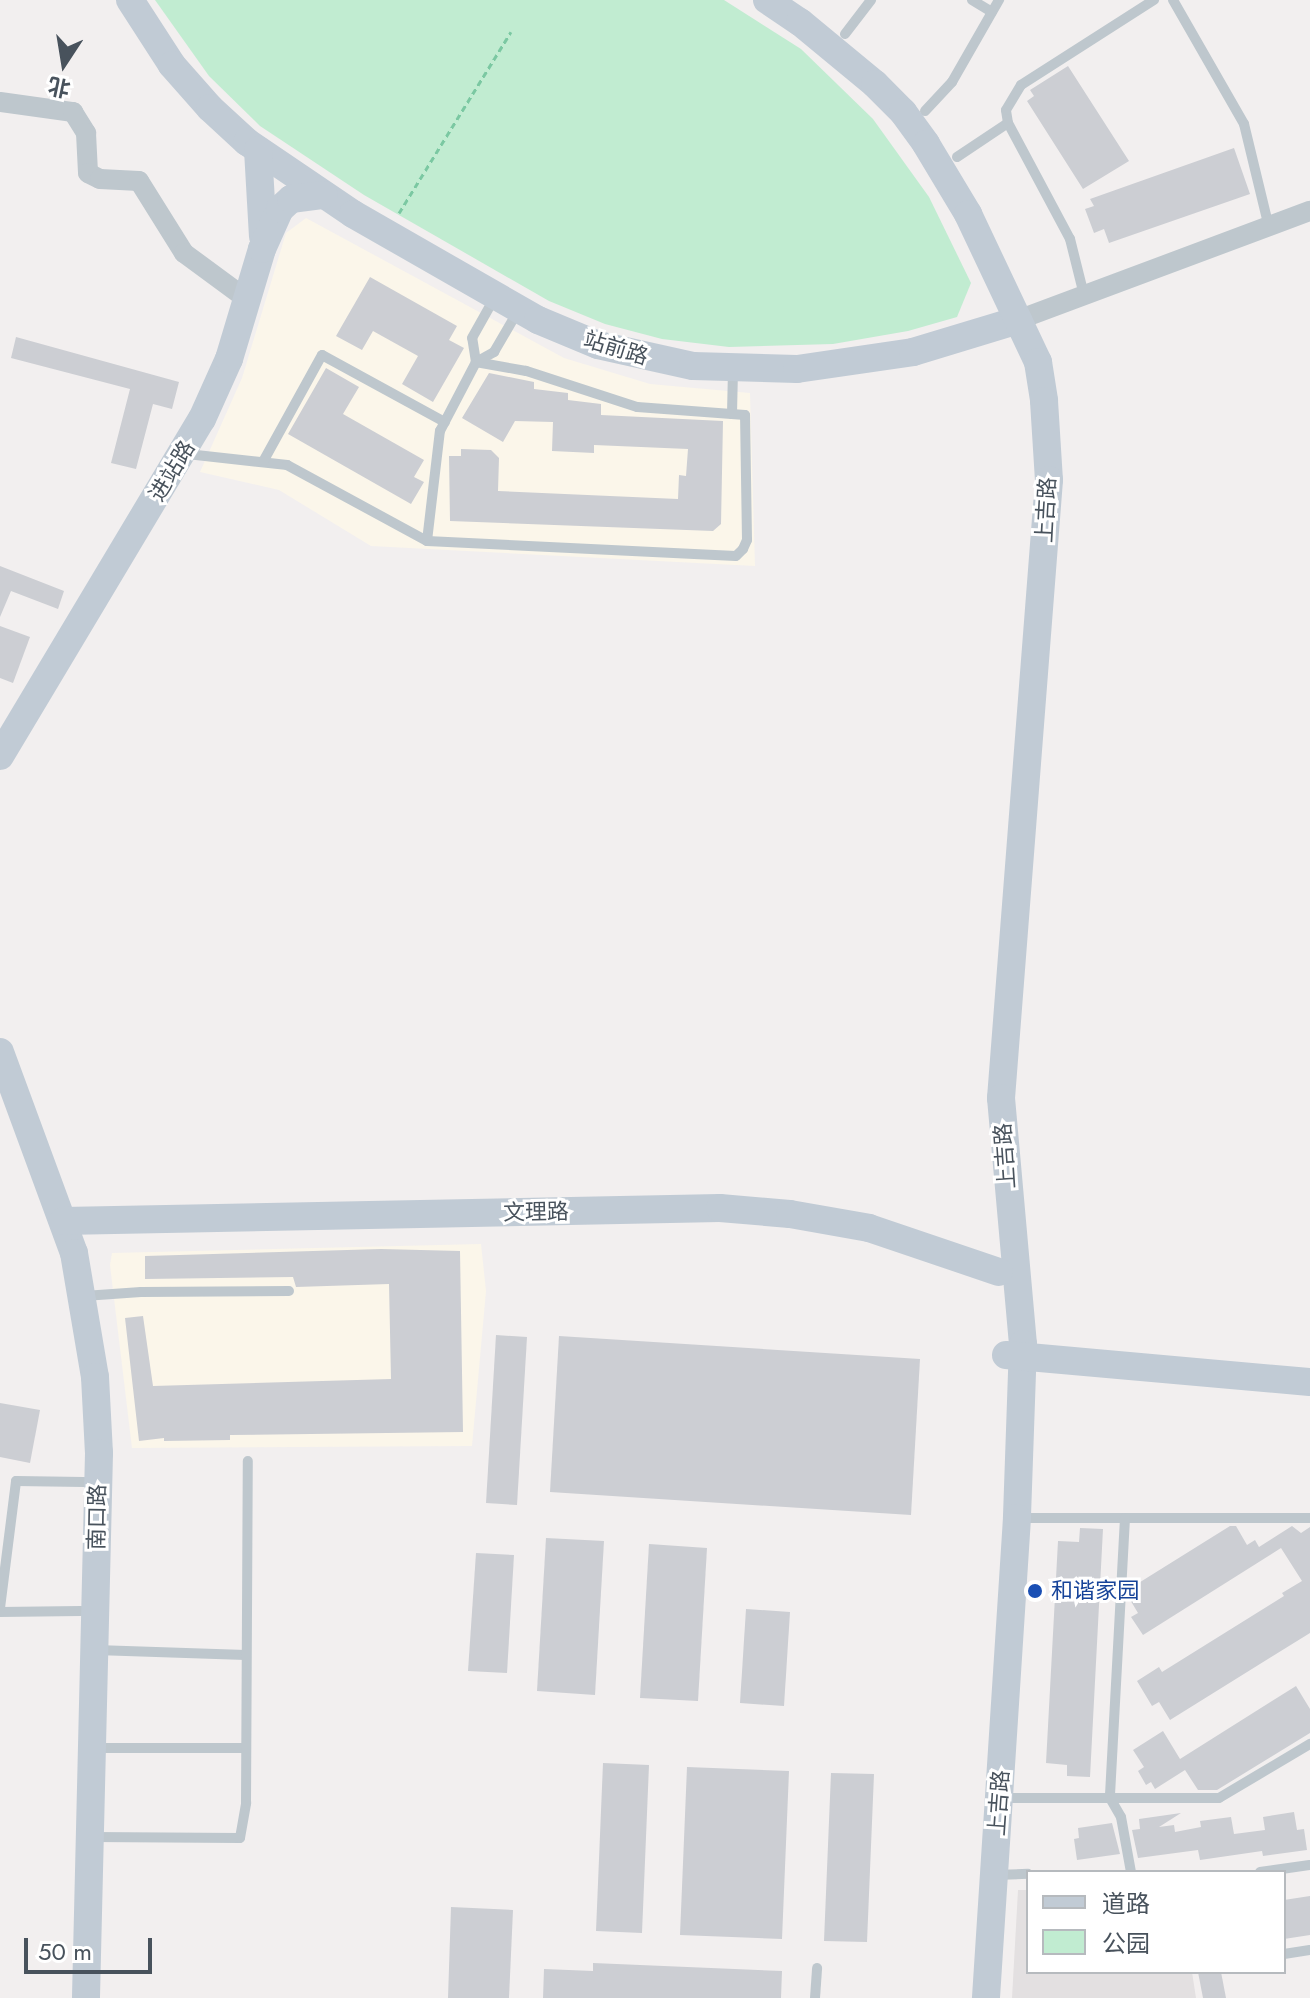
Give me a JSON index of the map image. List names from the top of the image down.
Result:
{
  "streets": {
    "main road": [
      "站前路",
      "进站路",
      "上吉路",
      "文理路",
      "南口路"
    ]
  },
  "crossings": [
    ["站前路", "进站路"],
    ["站前路", "上吉路"],
    ["上吉路", "文理路"],
    ["文理路", "南口路"]
  ],
  "places": ["和谐家园"],
  "legend": ["道路", "公园"],
  "scale_bar": "50 m",
  "north": "bottom"
}
